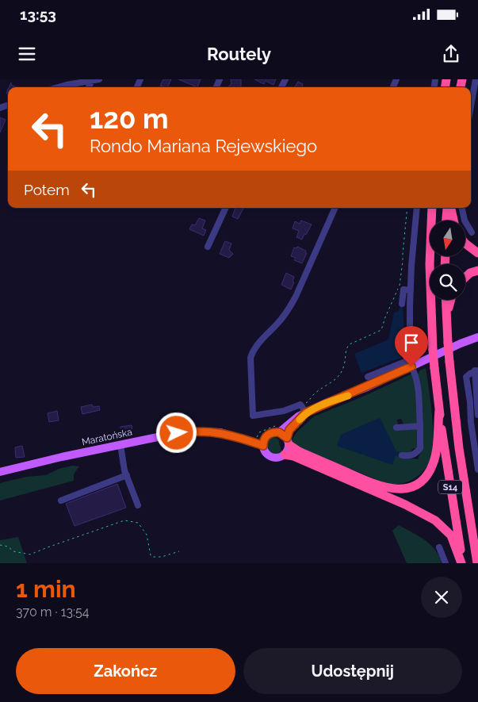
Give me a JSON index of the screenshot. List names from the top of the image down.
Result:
{
  "streets": {
    "highway": ["S14"],
    "main road": ["Maratońska"]
  },
  "north": "bottom",
  "page": {
    "status": "13:53",
    "header": "Routely",
    "turn": ["120 m", "Rondo Mariana Rejewskiego"],
    "then": "Potem",
    "heading": ["1 min", "370 m · 13:54"],
    "buttons": ["Zakończ", "Udostępnij"]
  }
}
